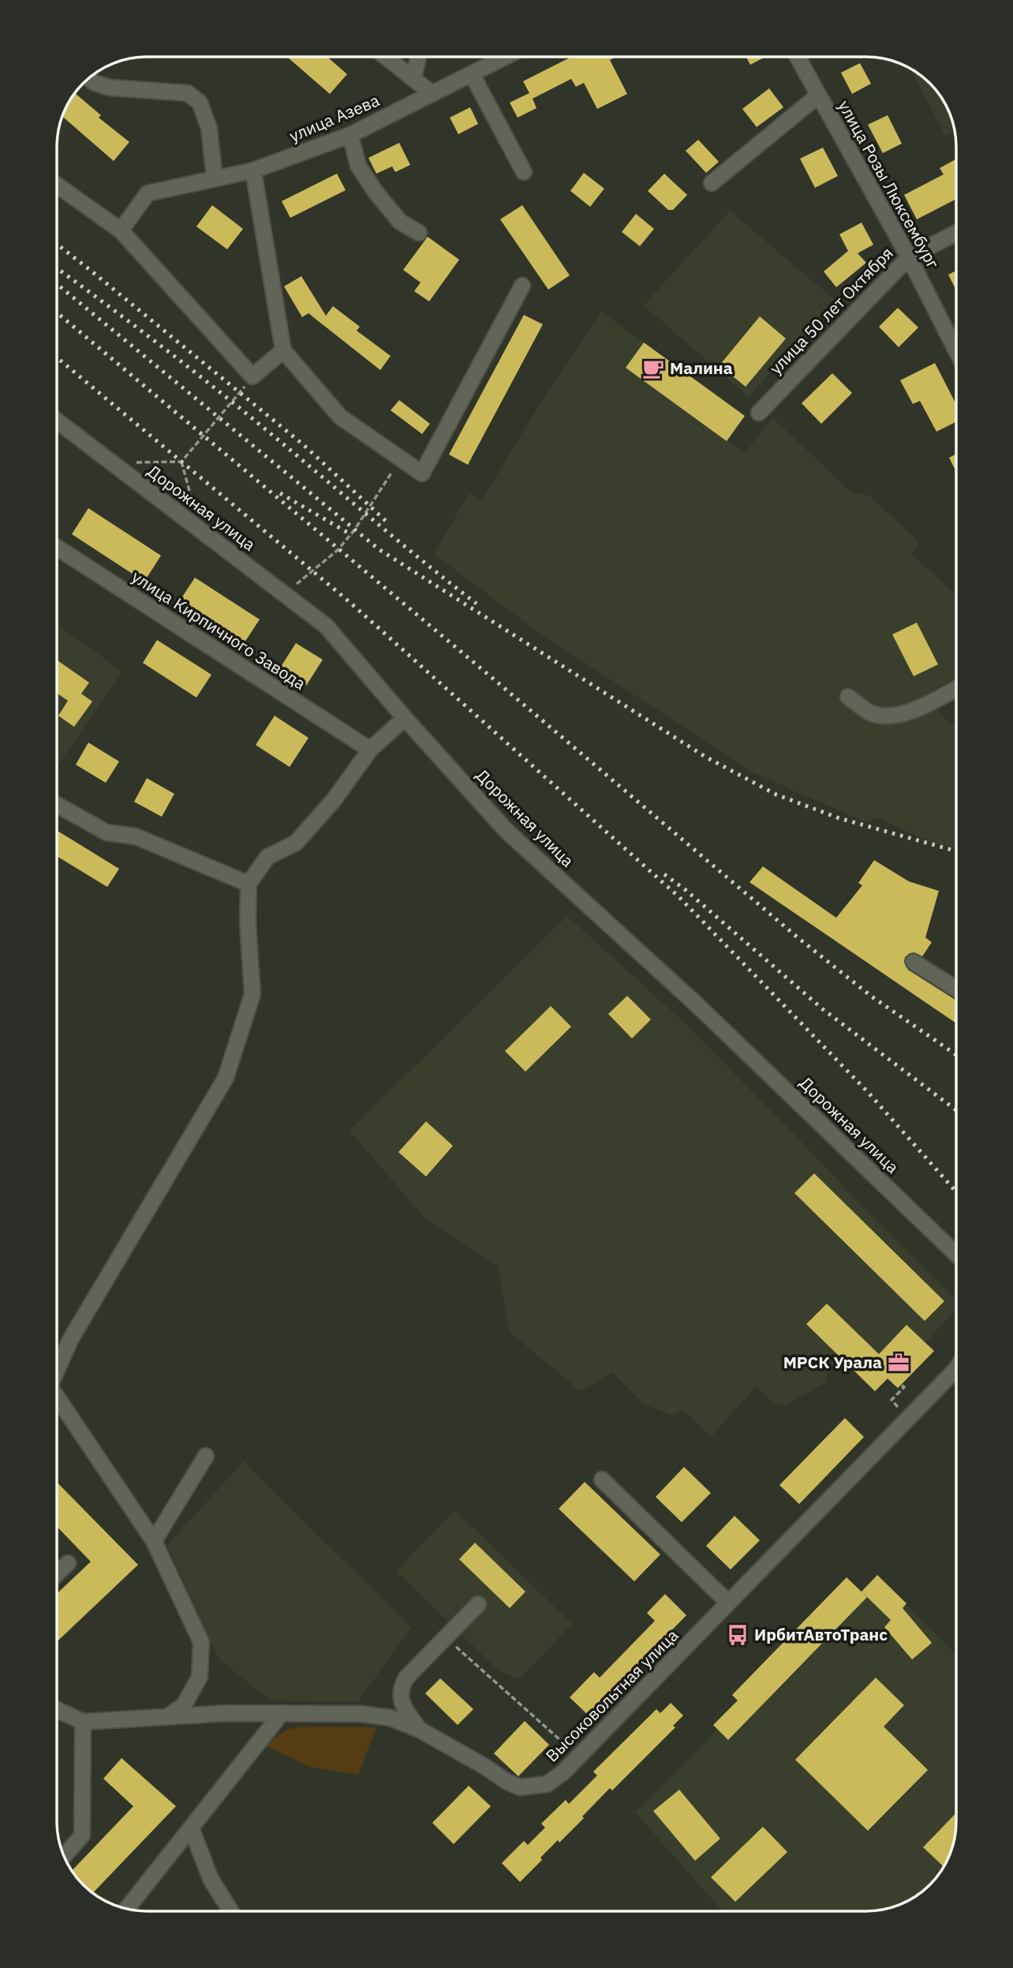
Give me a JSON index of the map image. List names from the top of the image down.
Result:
{
  "streets": {
    "street": [
      "улица Азева",
      "улица Розы Люксембург",
      "улица 50 лет Октября",
      "Дорожная улица",
      "улица Кирпичного Завода",
      "Высоковольтная улица"
    ]
  },
  "crossings": [
    ["улица Розы Люксембург", "улица 50 лет Октября"]
  ],
  "places": {
    "cafe": ["Малина"],
    "office": ["МРСК Урала"],
    "bus stop": ["ИрбитАвтоТранс"]
  }
}
